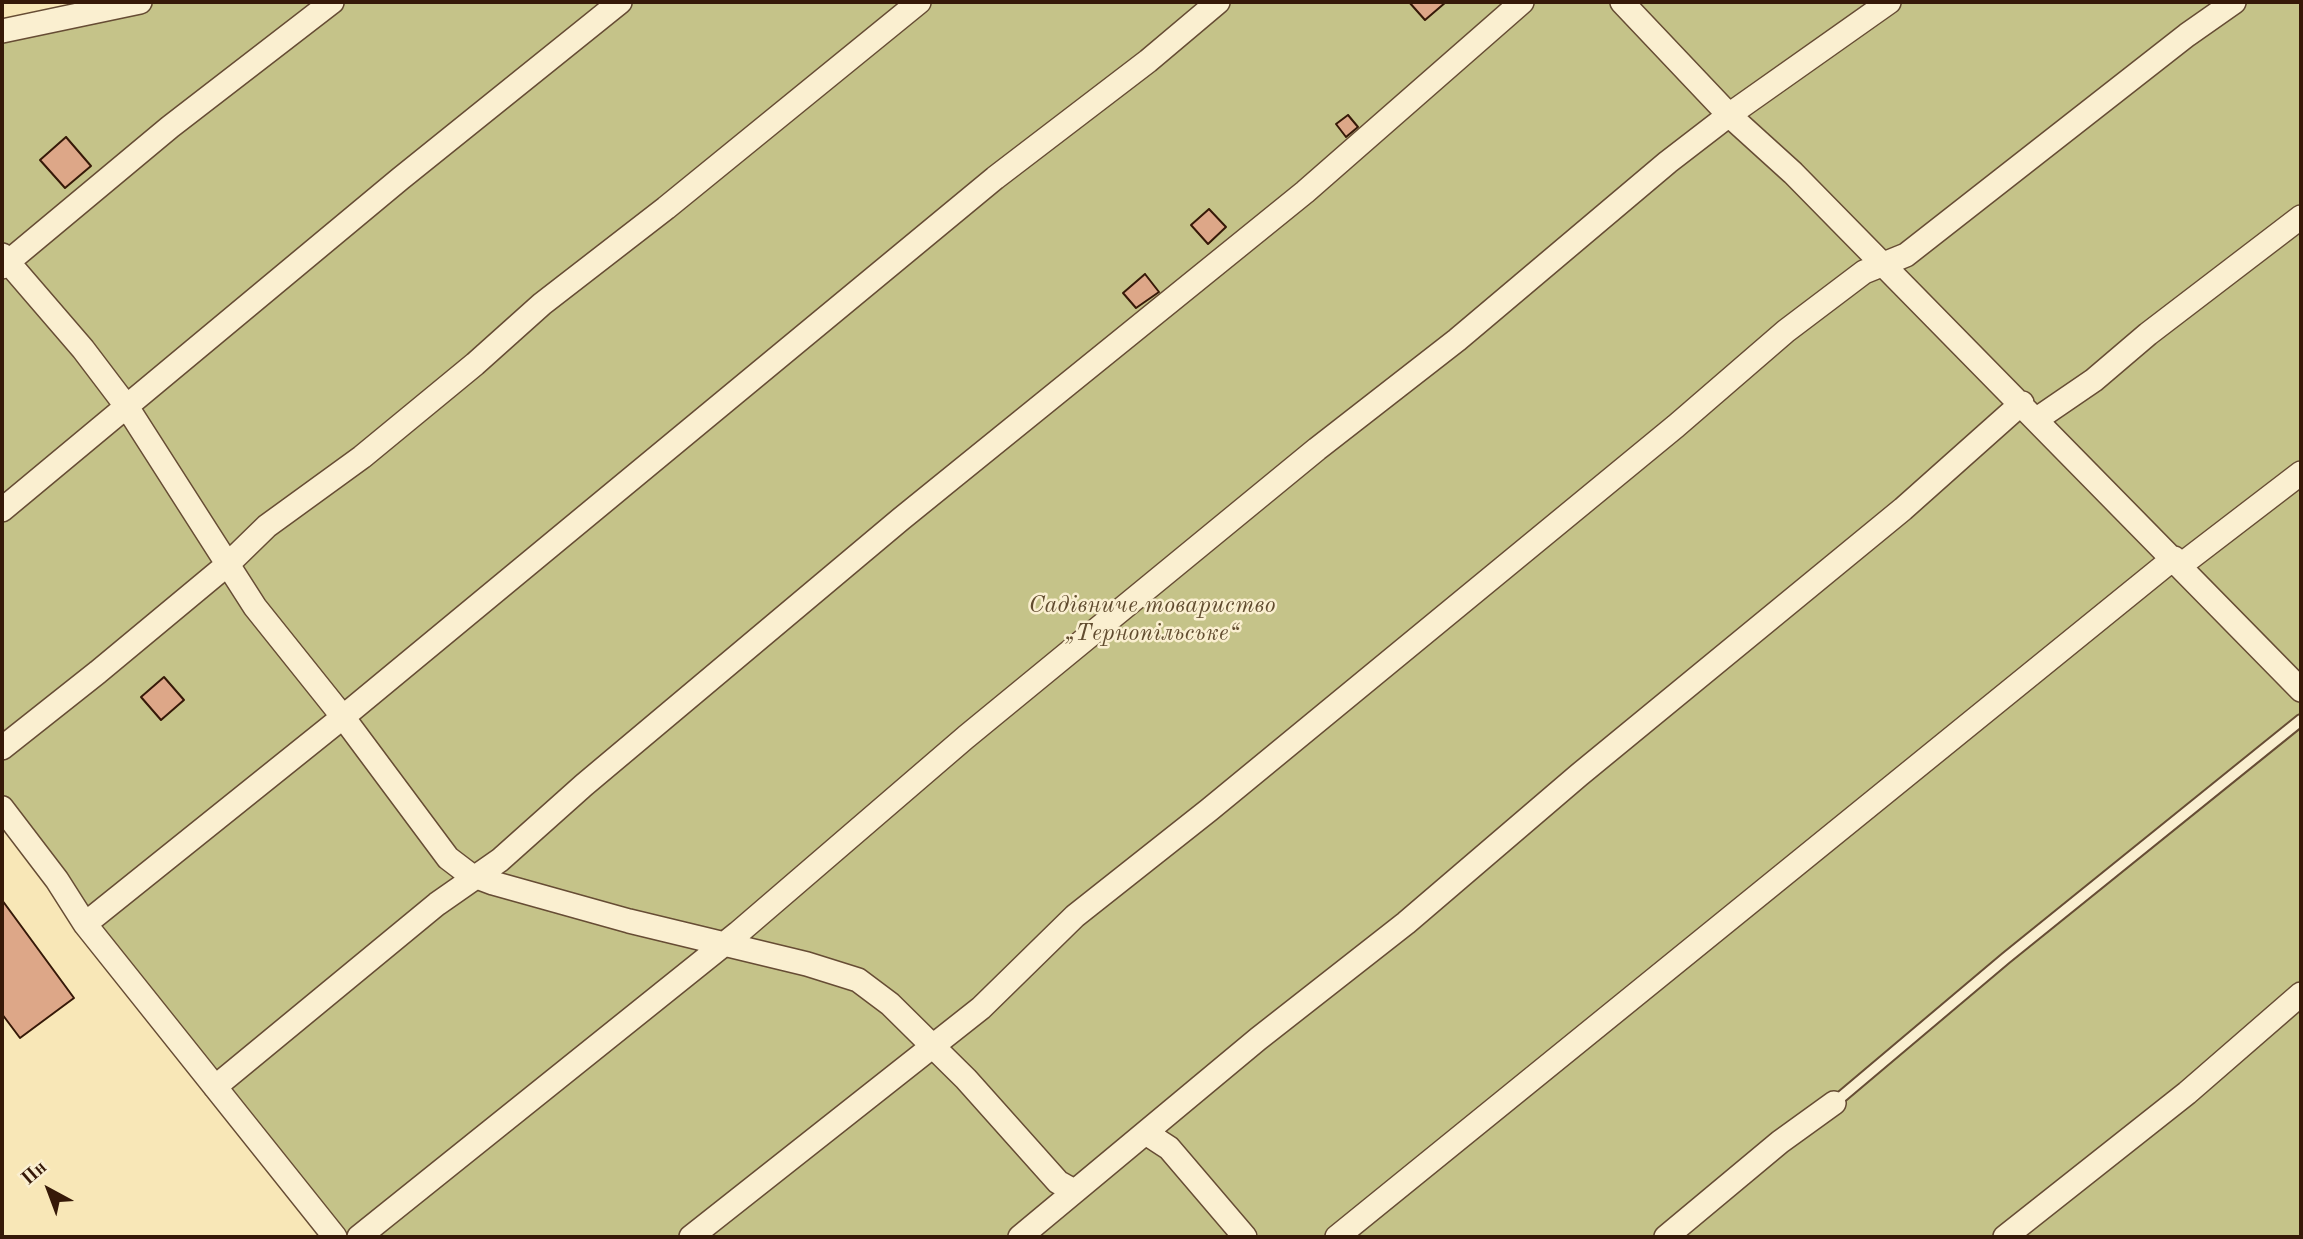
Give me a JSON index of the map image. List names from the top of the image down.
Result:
{
  "parks": ["Садівниче товариство „Тернопільське“"],
  "north": "top left"
}
